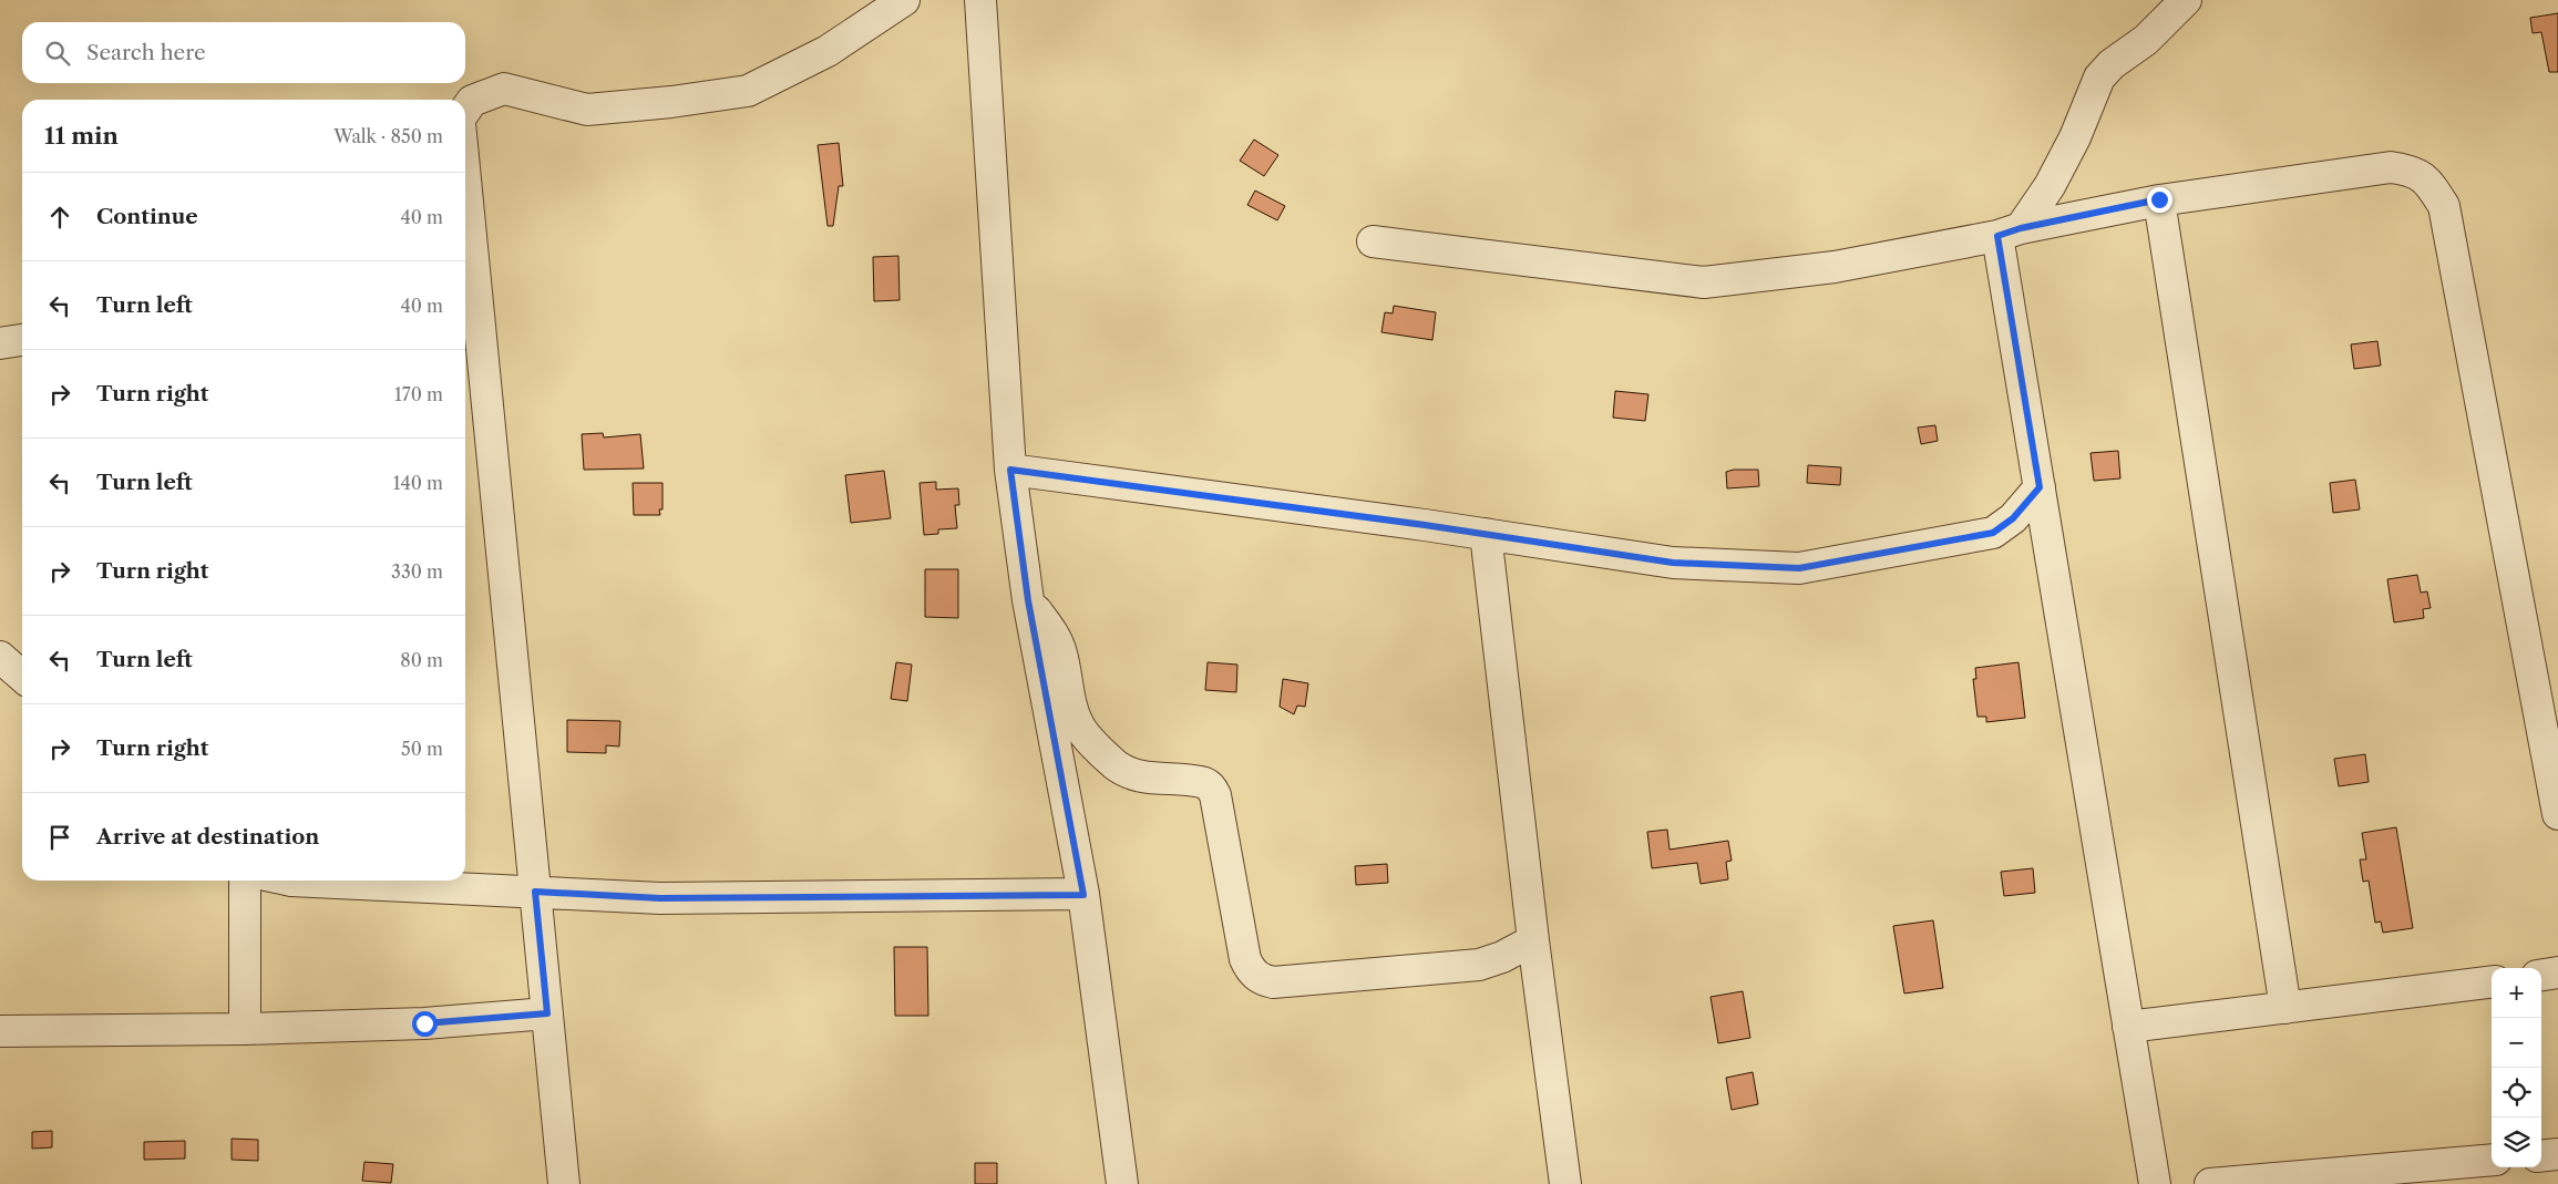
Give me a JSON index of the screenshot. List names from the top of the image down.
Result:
{
  "page": {
    "search": "Search here",
    "heading": ["11 min", "Walk · 850 m"],
    "list": [
      ["Continue", "40 m"],
      ["Turn left", "40 m"],
      ["Turn right", "170 m"],
      ["Turn left", "140 m"],
      ["Turn right", "330 m"],
      ["Turn left", "80 m"],
      ["Turn right", "50 m"],
      "Arrive at destination"
    ],
    "map_buttons": ["+", "−"]
  }
}
